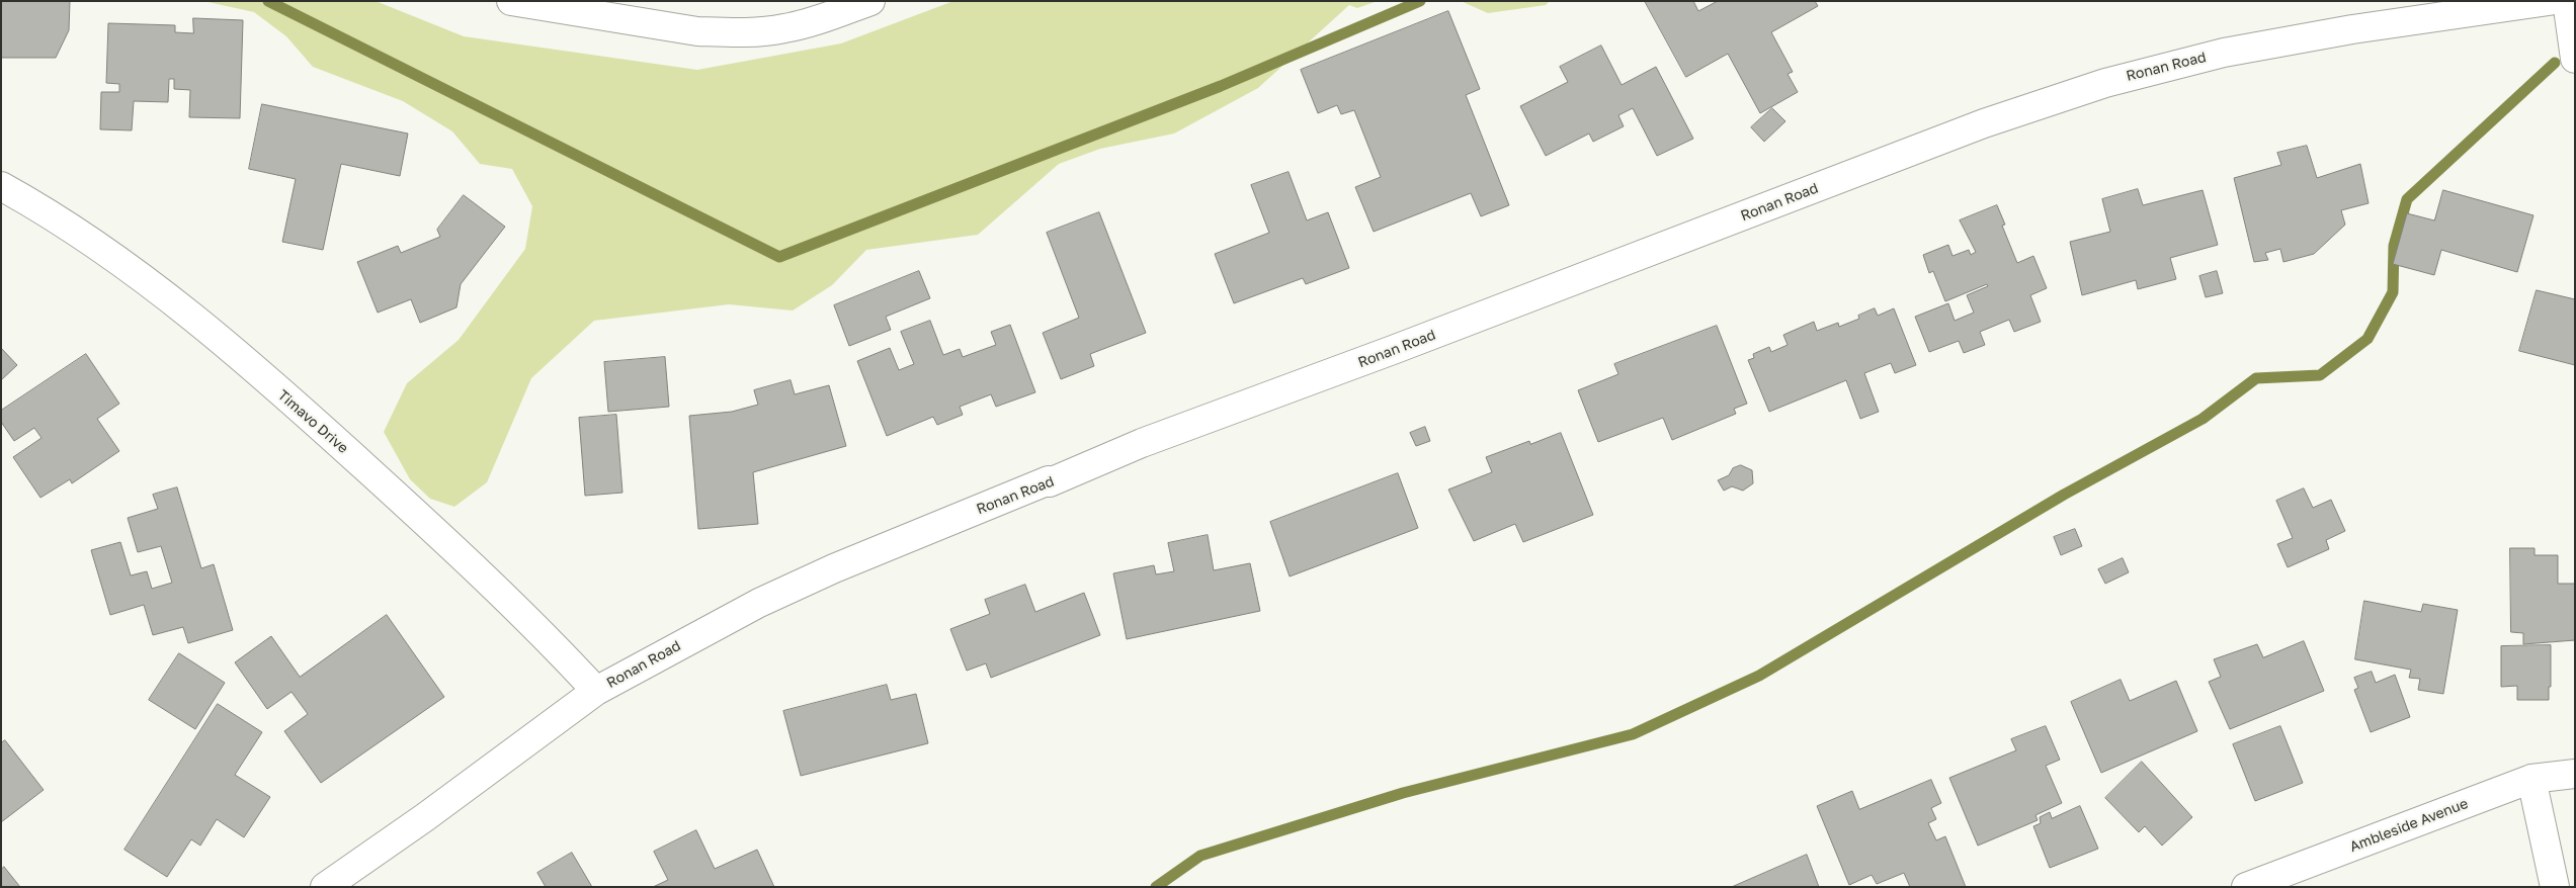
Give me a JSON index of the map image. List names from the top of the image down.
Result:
{
  "streets": {
    "street": ["Ronan Road", "Timavo Drive", "Ambleside Avenue"]
  },
  "crossings": [
    ["Ronan Road", "Timavo Drive"]
  ]
}
